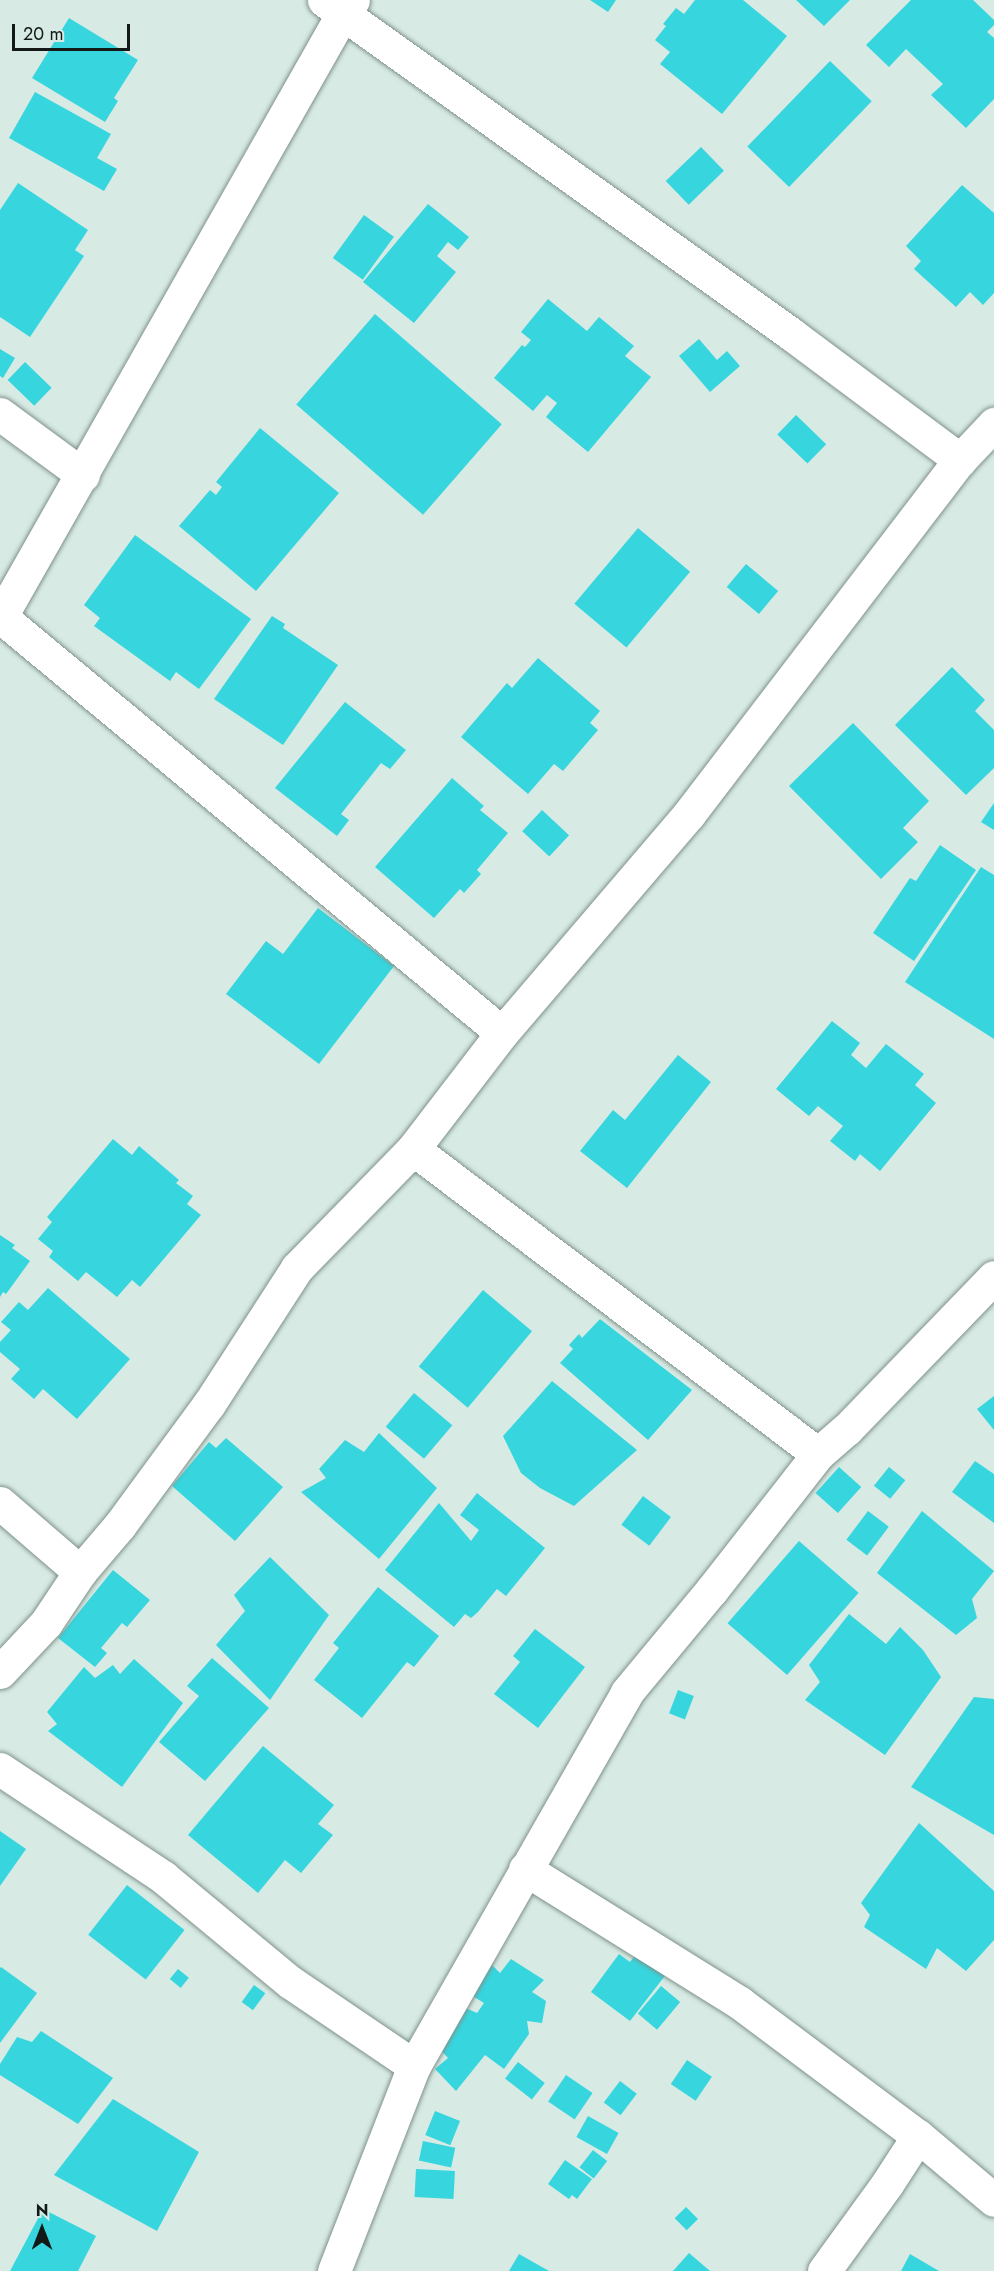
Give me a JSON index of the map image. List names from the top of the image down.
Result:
{
  "scale_bar": "20 m",
  "north": "top"
}
